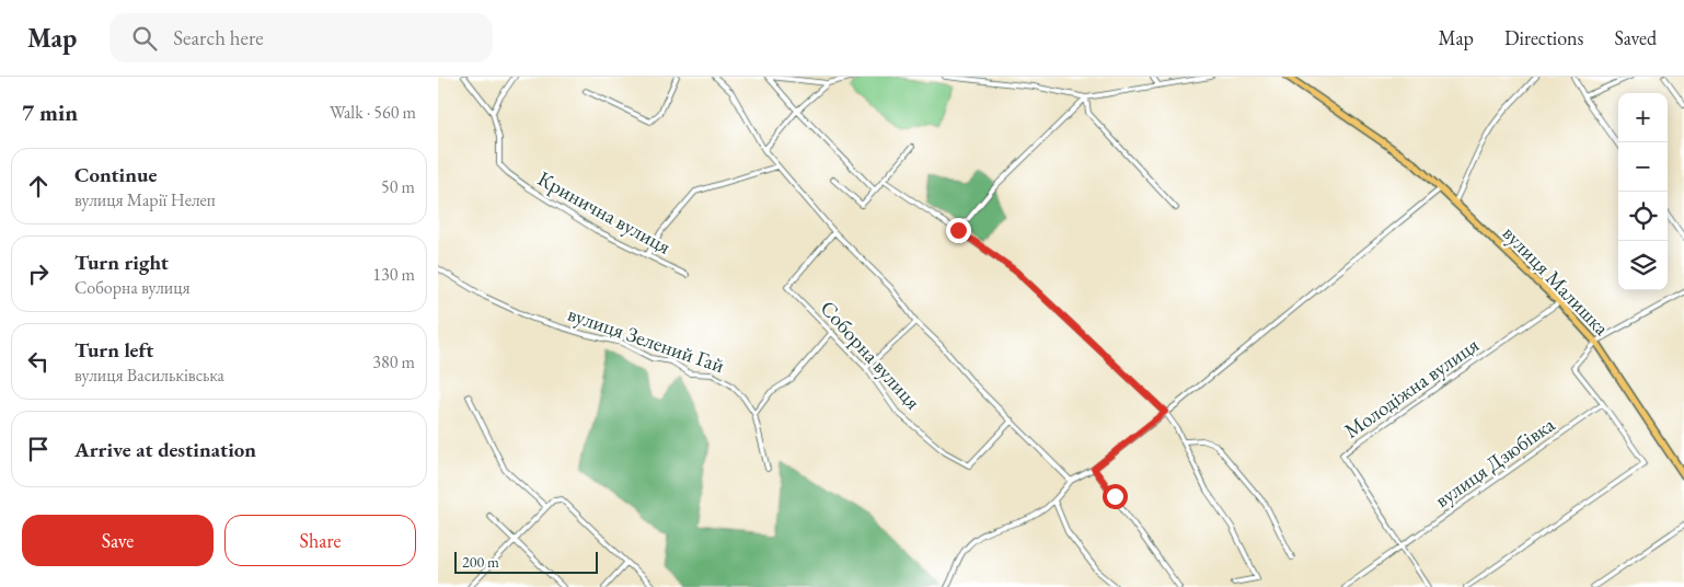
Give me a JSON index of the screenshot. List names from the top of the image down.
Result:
{
  "streets": {
    "main road": ["вулиця Малишка"],
    "street": [
      "Кринична вулиця",
      "вулиця Зелений Гай",
      "Соборна вулиця",
      "Молодіжна вулиця",
      "вулиця Дзюбівка"
    ]
  },
  "crossings": [
    ["вулиця Малишка", "Молодіжна вулиця"],
    ["Молодіжна вулиця", "вулиця Дзюбівка"]
  ],
  "scale_bar": "200 m",
  "page": {
    "header": "Map",
    "search": "Search here",
    "nav": ["Map", "Directions", "Saved"],
    "heading": ["7 min", "Walk · 560 m"],
    "map_buttons": ["+", "−"],
    "list": [
      ["Continue", "вулиця Марії Нелеп", "50 m"],
      ["Turn right", "Соборна вулиця", "130 m"],
      ["Turn left", "вулиця Васильківська", "380 m"],
      "Arrive at destination"
    ],
    "buttons": ["Save", "Share"],
    "scale": "200 m"
  }
}
